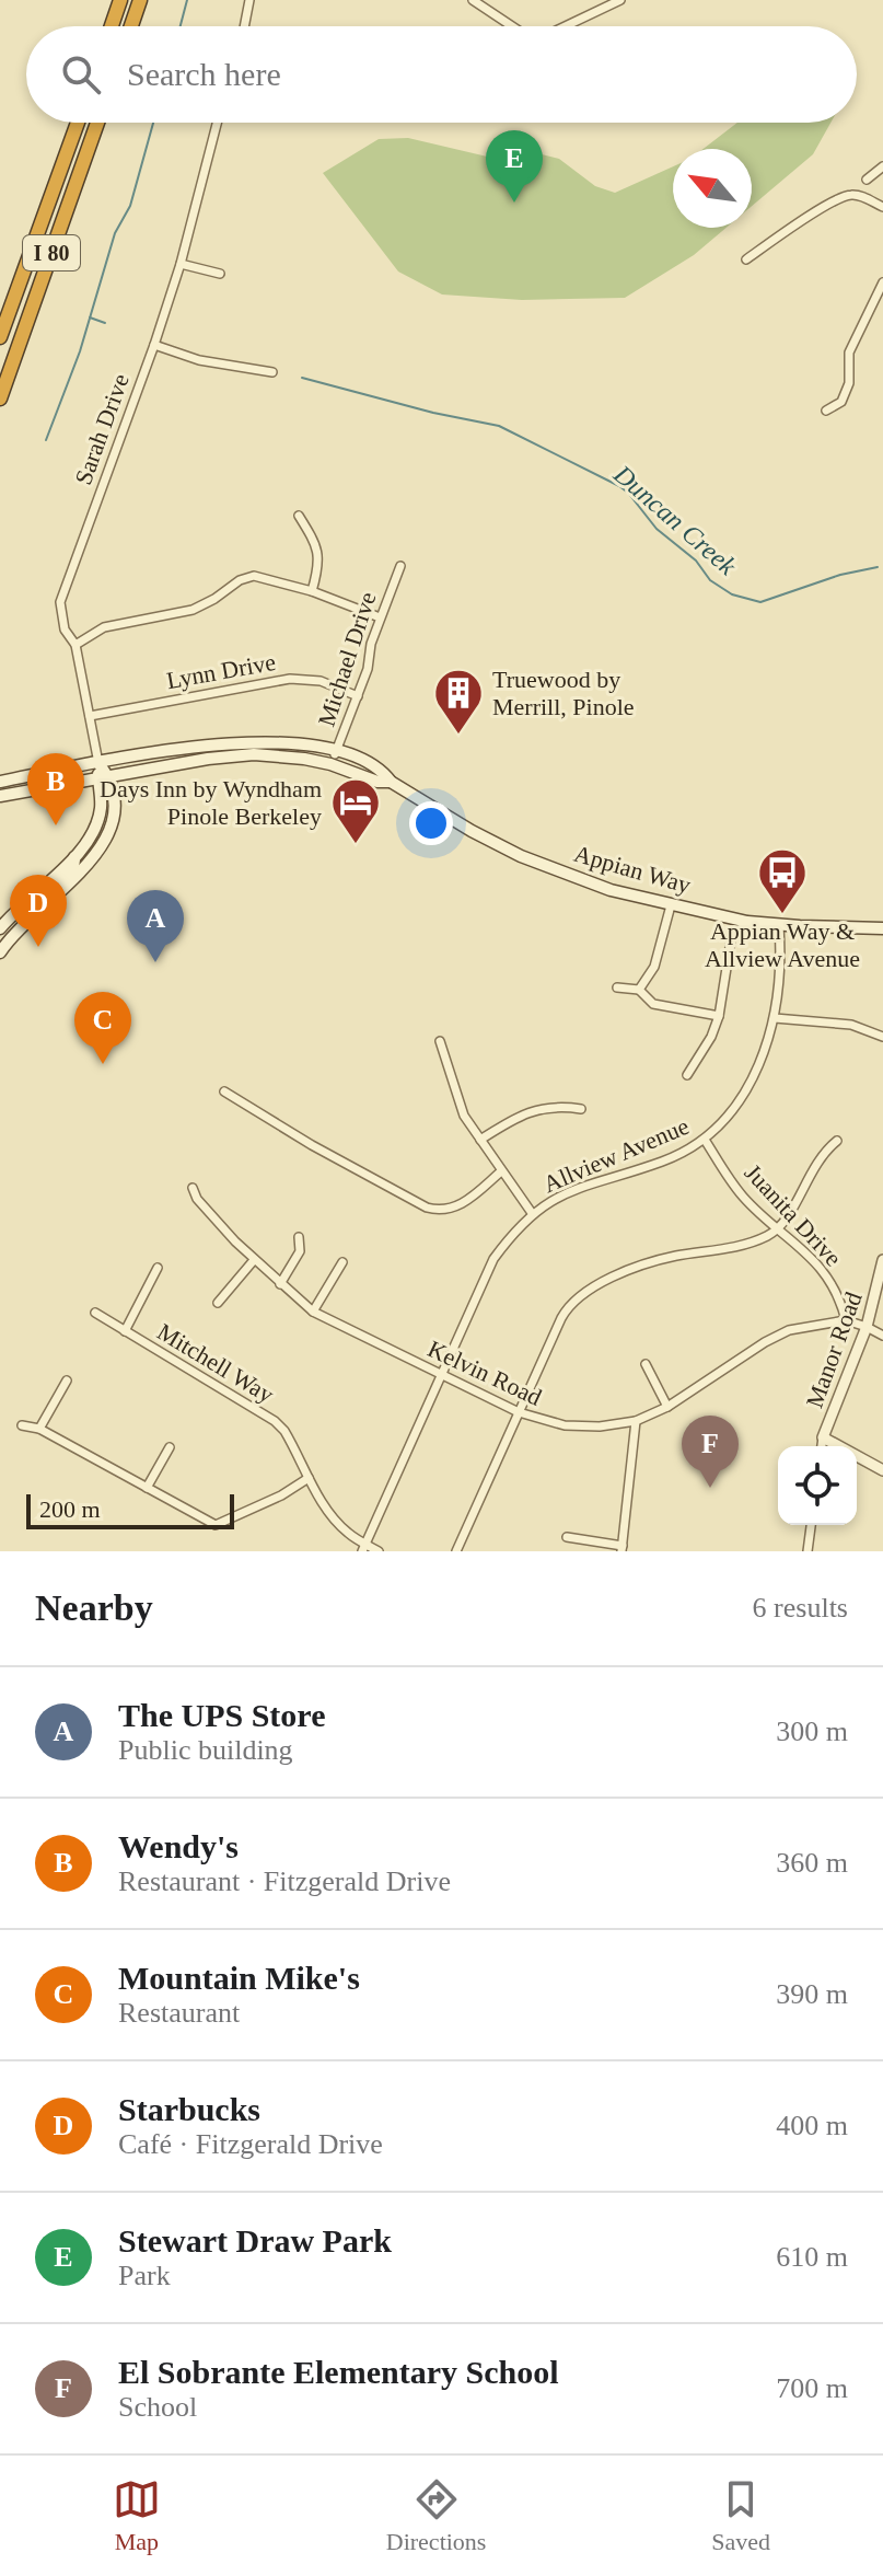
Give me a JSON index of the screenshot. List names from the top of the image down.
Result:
{
  "streets": {
    "highway": ["I 80"],
    "main road": ["Appian Way"],
    "street": [
      "Sarah Drive",
      "Michael Drive",
      "Lynn Drive",
      "Allview Avenue",
      "Juanita Drive",
      "Manor Road",
      "Mitchell Way",
      "Kelvin Road"
    ]
  },
  "crossings": [
    ["Sarah Drive", "Lynn Drive"],
    ["Sarah Drive", "Appian Way"],
    ["Michael Drive", "Lynn Drive"],
    ["Michael Drive", "Appian Way"],
    ["Appian Way", "Allview Avenue"],
    ["Allview Avenue", "Juanita Drive"],
    ["Allview Avenue", "Mitchell Way"],
    ["Allview Avenue", "Kelvin Road"],
    ["Juanita Drive", "Kelvin Road"]
  ],
  "water": ["Duncan Creek"],
  "places": {
    "building": ["Truewood by Merrill, Pinole"],
    "hotel": ["Days Inn by Wyndham Pinole Berkeley"],
    "bus stop": ["Appian Way & Allview Avenue"]
  },
  "scale_bar": "200 m",
  "north": "top left",
  "page": {
    "search": "Search here",
    "pins": [
      "E",
      "B",
      "D",
      "A",
      "C",
      "F"
    ],
    "scale": "200 m",
    "heading": ["Nearby", "6 results"],
    "list": [
      {
        "mark": "A",
        "name": "The UPS Store",
        "note": "Public building",
        "value": "300 m"
      },
      {
        "mark": "B",
        "name": "Wendy's",
        "note": "Restaurant · Fitzgerald Drive",
        "value": "360 m"
      },
      {
        "mark": "C",
        "name": "Mountain Mike's",
        "note": "Restaurant",
        "value": "390 m"
      },
      {
        "mark": "D",
        "name": "Starbucks",
        "note": "Café · Fitzgerald Drive",
        "value": "400 m"
      },
      {
        "mark": "E",
        "name": "Stewart Draw Park",
        "note": "Park",
        "value": "610 m"
      },
      {
        "mark": "F",
        "name": "El Sobrante Elementary School",
        "note": "School",
        "value": "700 m"
      }
    ],
    "nav": ["Map", "Directions", "Saved"]
  }
}
